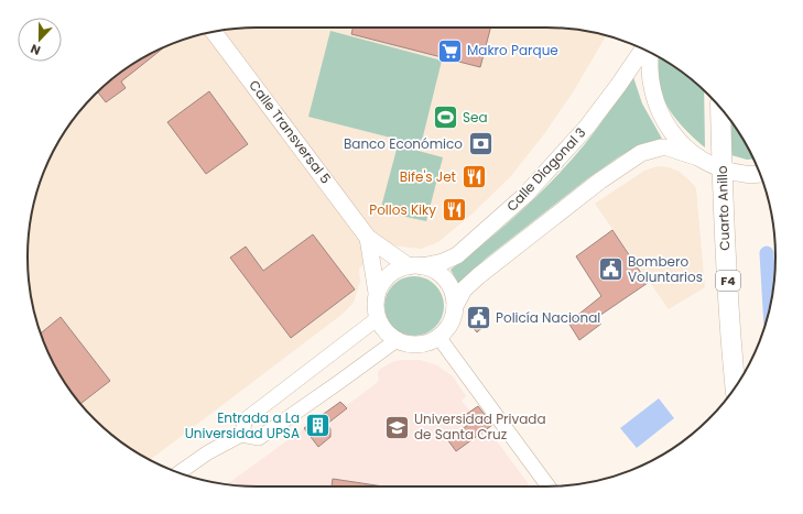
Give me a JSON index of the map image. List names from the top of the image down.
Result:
{
  "streets": {
    "highway": ["Cuarto Anillo", "F4"],
    "main road": ["Calle Transversal 5", "Calle Diagonal 3"]
  },
  "crossings": [
    ["Calle Transversal 5", "Calle Diagonal 3"]
  ],
  "places": {
    "supermarket": ["Makro Parque"],
    "sports": ["Sea"],
    "bank": ["Banco Económico"],
    "restaurant": ["Bife's Jet", "Pollos Kiky"],
    "public building": ["Bombero Voluntarios", "Policía Nacional"],
    "building": ["Entrada a La Universidad UPSA"],
    "school or university": ["Universidad Privada de Santa Cruz"]
  },
  "north": "bottom"
}
